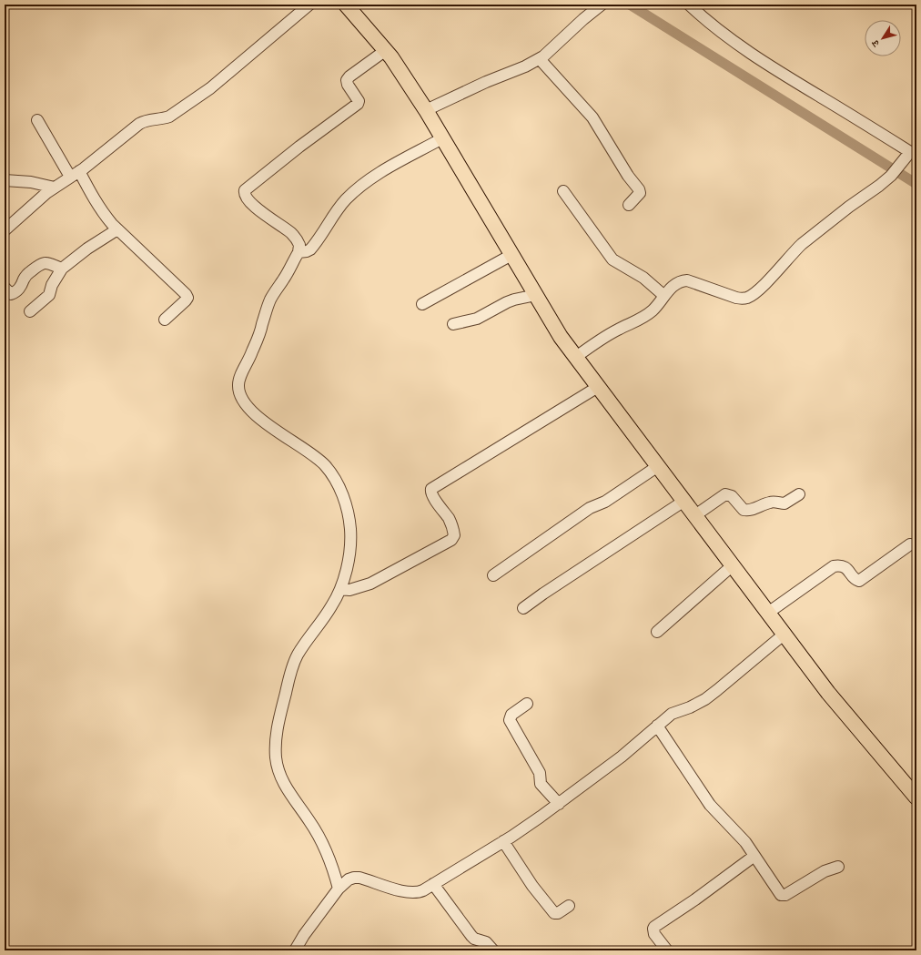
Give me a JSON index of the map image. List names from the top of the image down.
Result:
{
  "north": "bottom left"
}
